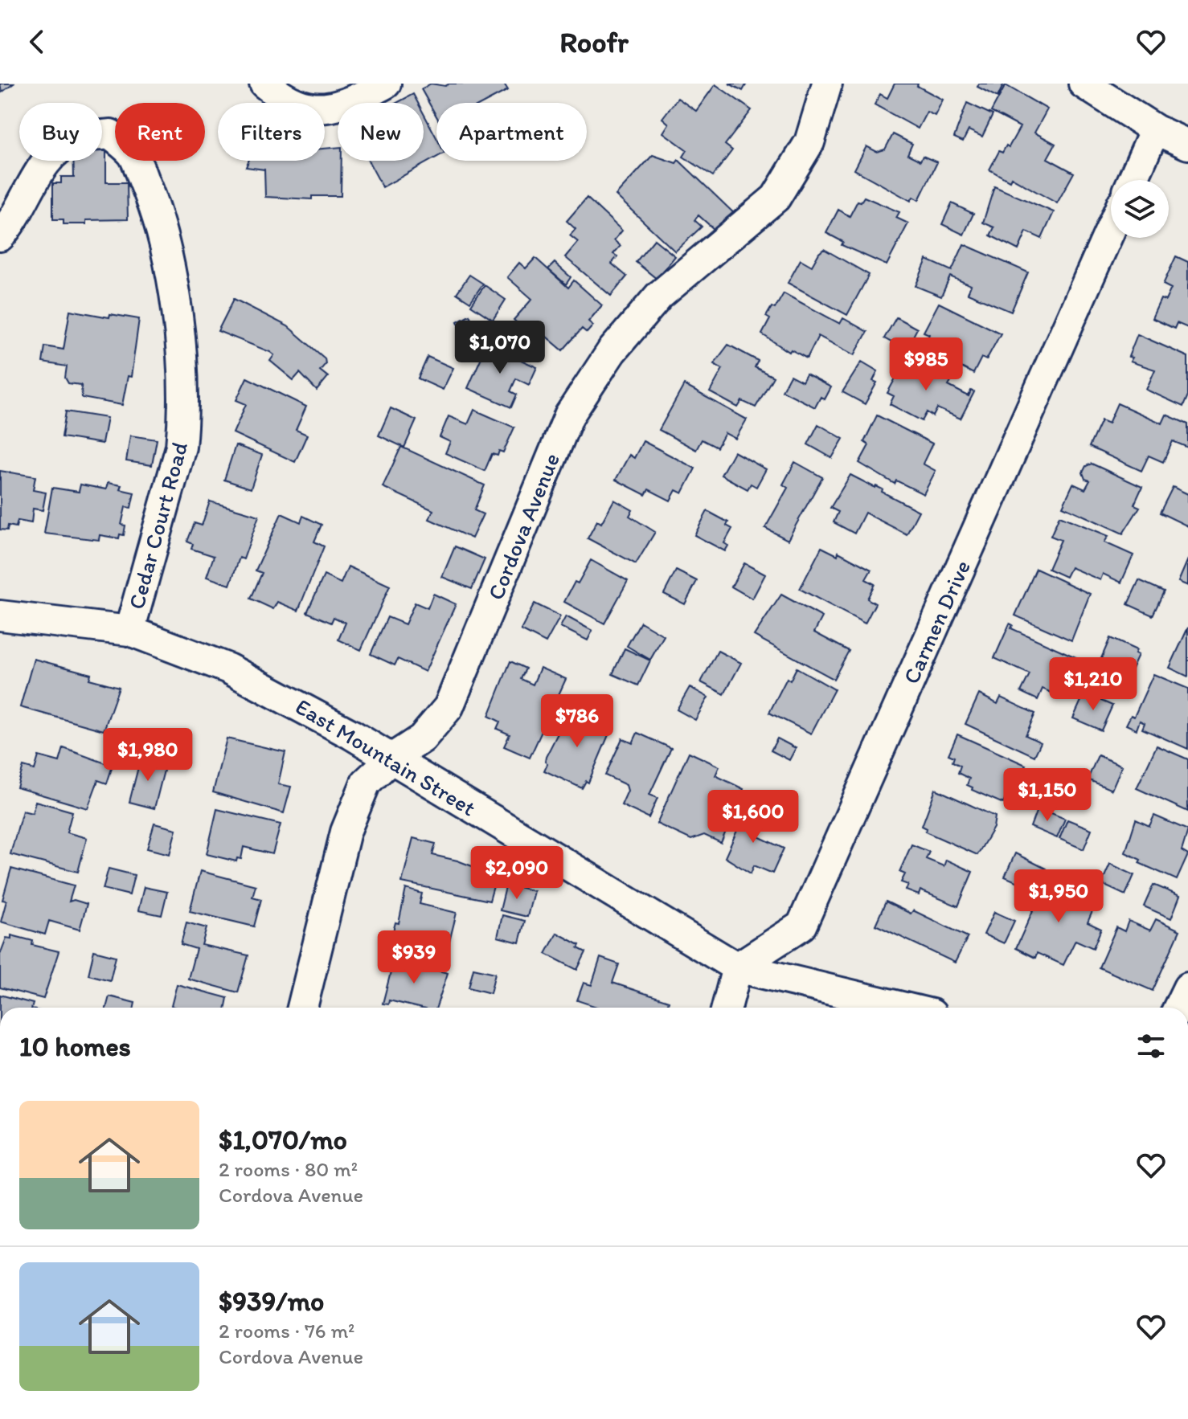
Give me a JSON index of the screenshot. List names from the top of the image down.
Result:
{
  "streets": {
    "street": [
      "Cedar Court Road",
      "Cordova Avenue",
      "Carmen Drive",
      "East Mountain Street"
    ]
  },
  "crossings": [
    ["Cedar Court Road", "East Mountain Street"],
    ["Cordova Avenue", "East Mountain Street"],
    ["Carmen Drive", "East Mountain Street"]
  ],
  "page": {
    "header": "Roofr",
    "chip": [
      "Buy",
      "Rent",
      "Filters",
      "New",
      "Apartment"
    ],
    "price": [
      "$1,070",
      "$985",
      "$1,210",
      "$786",
      "$1,980",
      "$1,150",
      "$1,600",
      "$2,090",
      "$1,950",
      "$939"
    ],
    "heading": "10 homes",
    "list": [
      {
        "name": "$1,070/mo",
        "note": "2 rooms · 80 m² · Cordova Avenue"
      },
      {
        "name": "$939/mo",
        "note": "2 rooms · 76 m² · Cordova Avenue"
      }
    ]
  }
}
